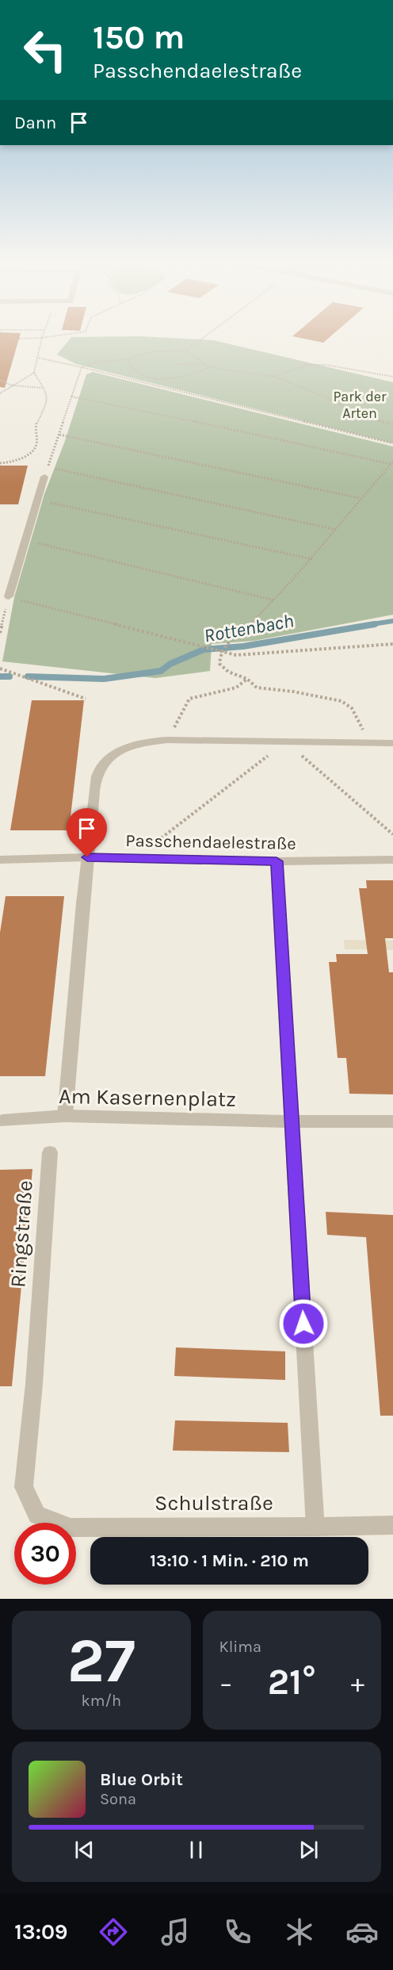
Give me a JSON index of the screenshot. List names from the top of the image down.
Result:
{
  "streets": {
    "street": [
      "Passchendaelestraße",
      "Am Kasernenplatz",
      "Ringstraße",
      "Schulstraße"
    ]
  },
  "crossings": [
    ["Ringstraße", "Schulstraße"]
  ],
  "water": ["Rottenbach"],
  "parks": ["Park der Arten"],
  "page": {
    "turn": ["150 m", "Passchendaelestraße"],
    "then": "Dann",
    "limit": "30",
    "trip": "13:10 · 1 Min. · 210 m",
    "tile": [
      ["27", "km/h"],
      "Klima"
    ],
    "heat": ["−", "21°", "+"],
    "song": ["Blue Orbit", "Sona"],
    "tabs": "13:09"
  }
}
